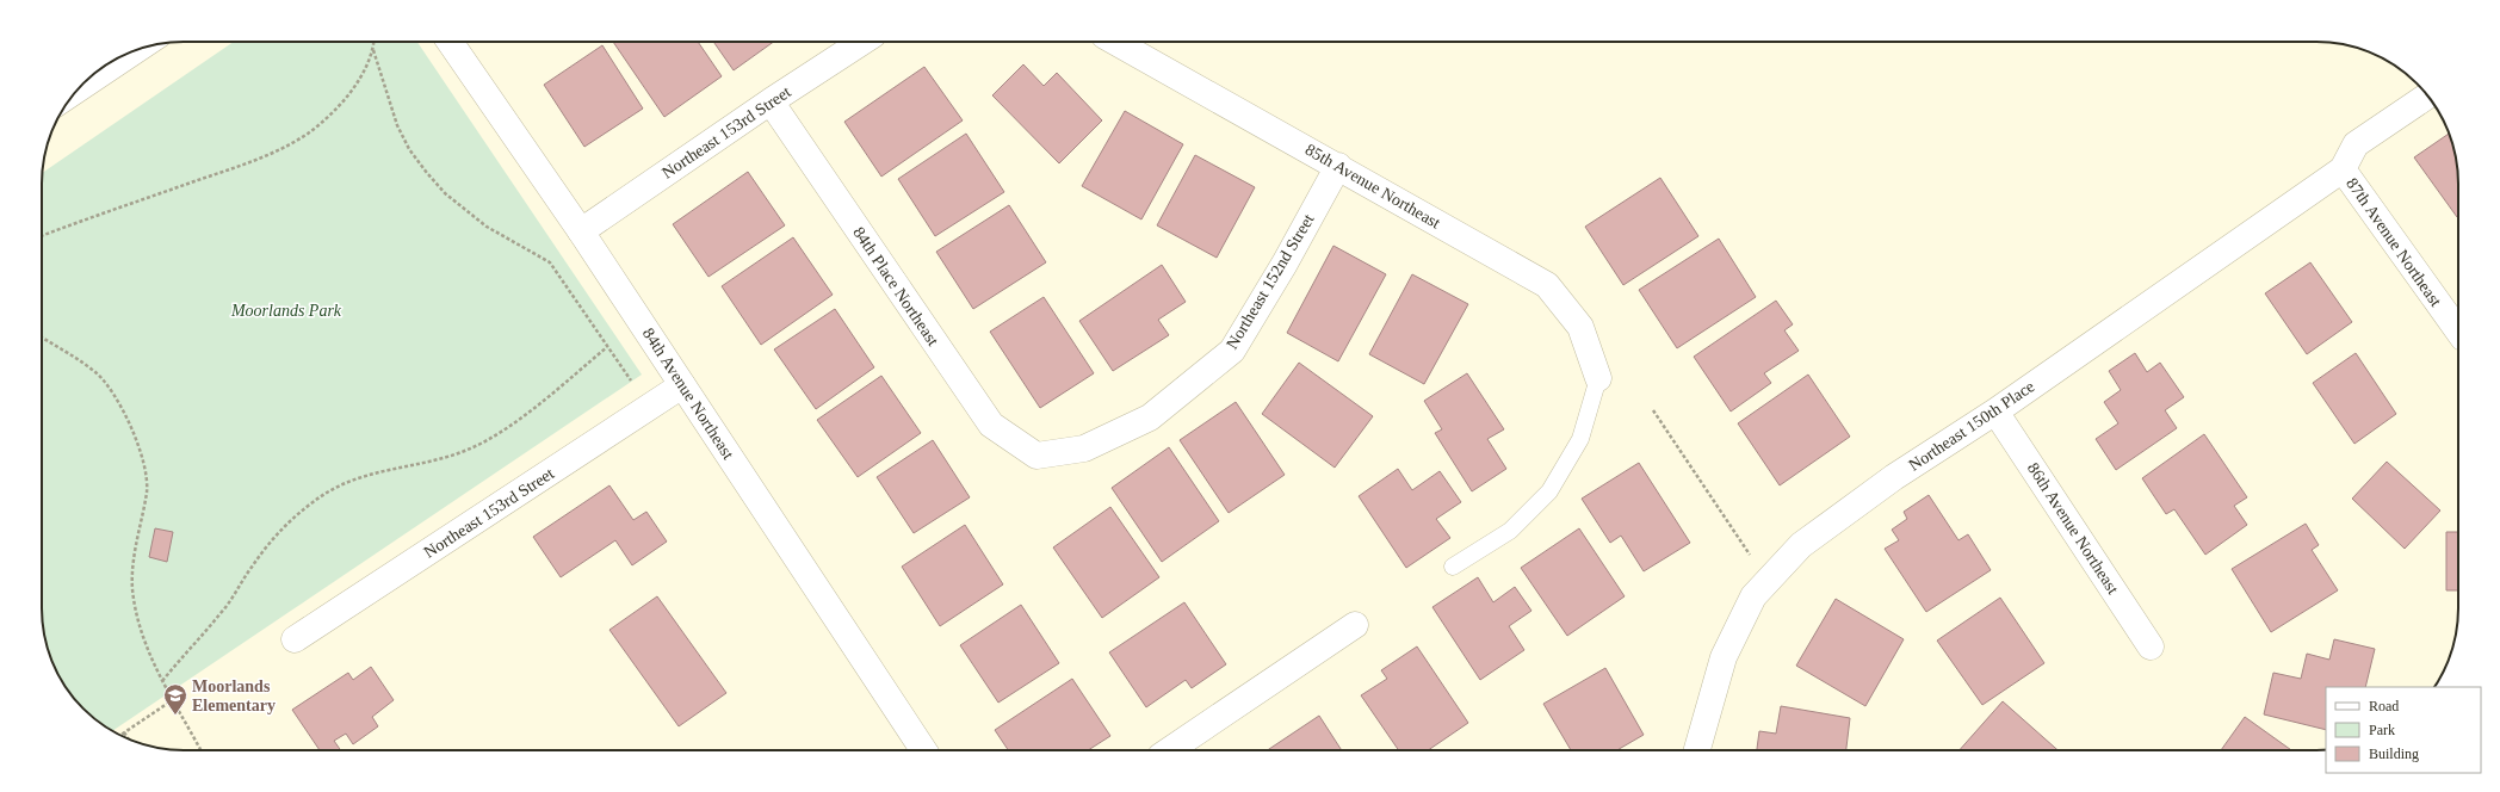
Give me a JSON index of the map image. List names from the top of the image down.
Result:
{
  "streets": {
    "street": [
      "Northeast 153rd Street",
      "85th Avenue Northeast",
      "87th Avenue Northeast",
      "Northeast 152nd Street",
      "84th Place Northeast",
      "84th Avenue Northeast",
      "Northeast 150th Place",
      "86th Avenue Northeast"
    ]
  },
  "crossings": [
    ["Northeast 153rd Street", "84th Place Northeast"],
    ["Northeast 153rd Street", "84th Avenue Northeast"],
    ["85th Avenue Northeast", "Northeast 152nd Street"],
    ["87th Avenue Northeast", "Northeast 150th Place"],
    ["Northeast 152nd Street", "84th Place Northeast"],
    ["Northeast 150th Place", "86th Avenue Northeast"]
  ],
  "parks": ["Moorlands Park"],
  "places": {
    "school or university": ["Moorlands Elementary"]
  },
  "legend": ["Road", "Park", "Building"]
}
